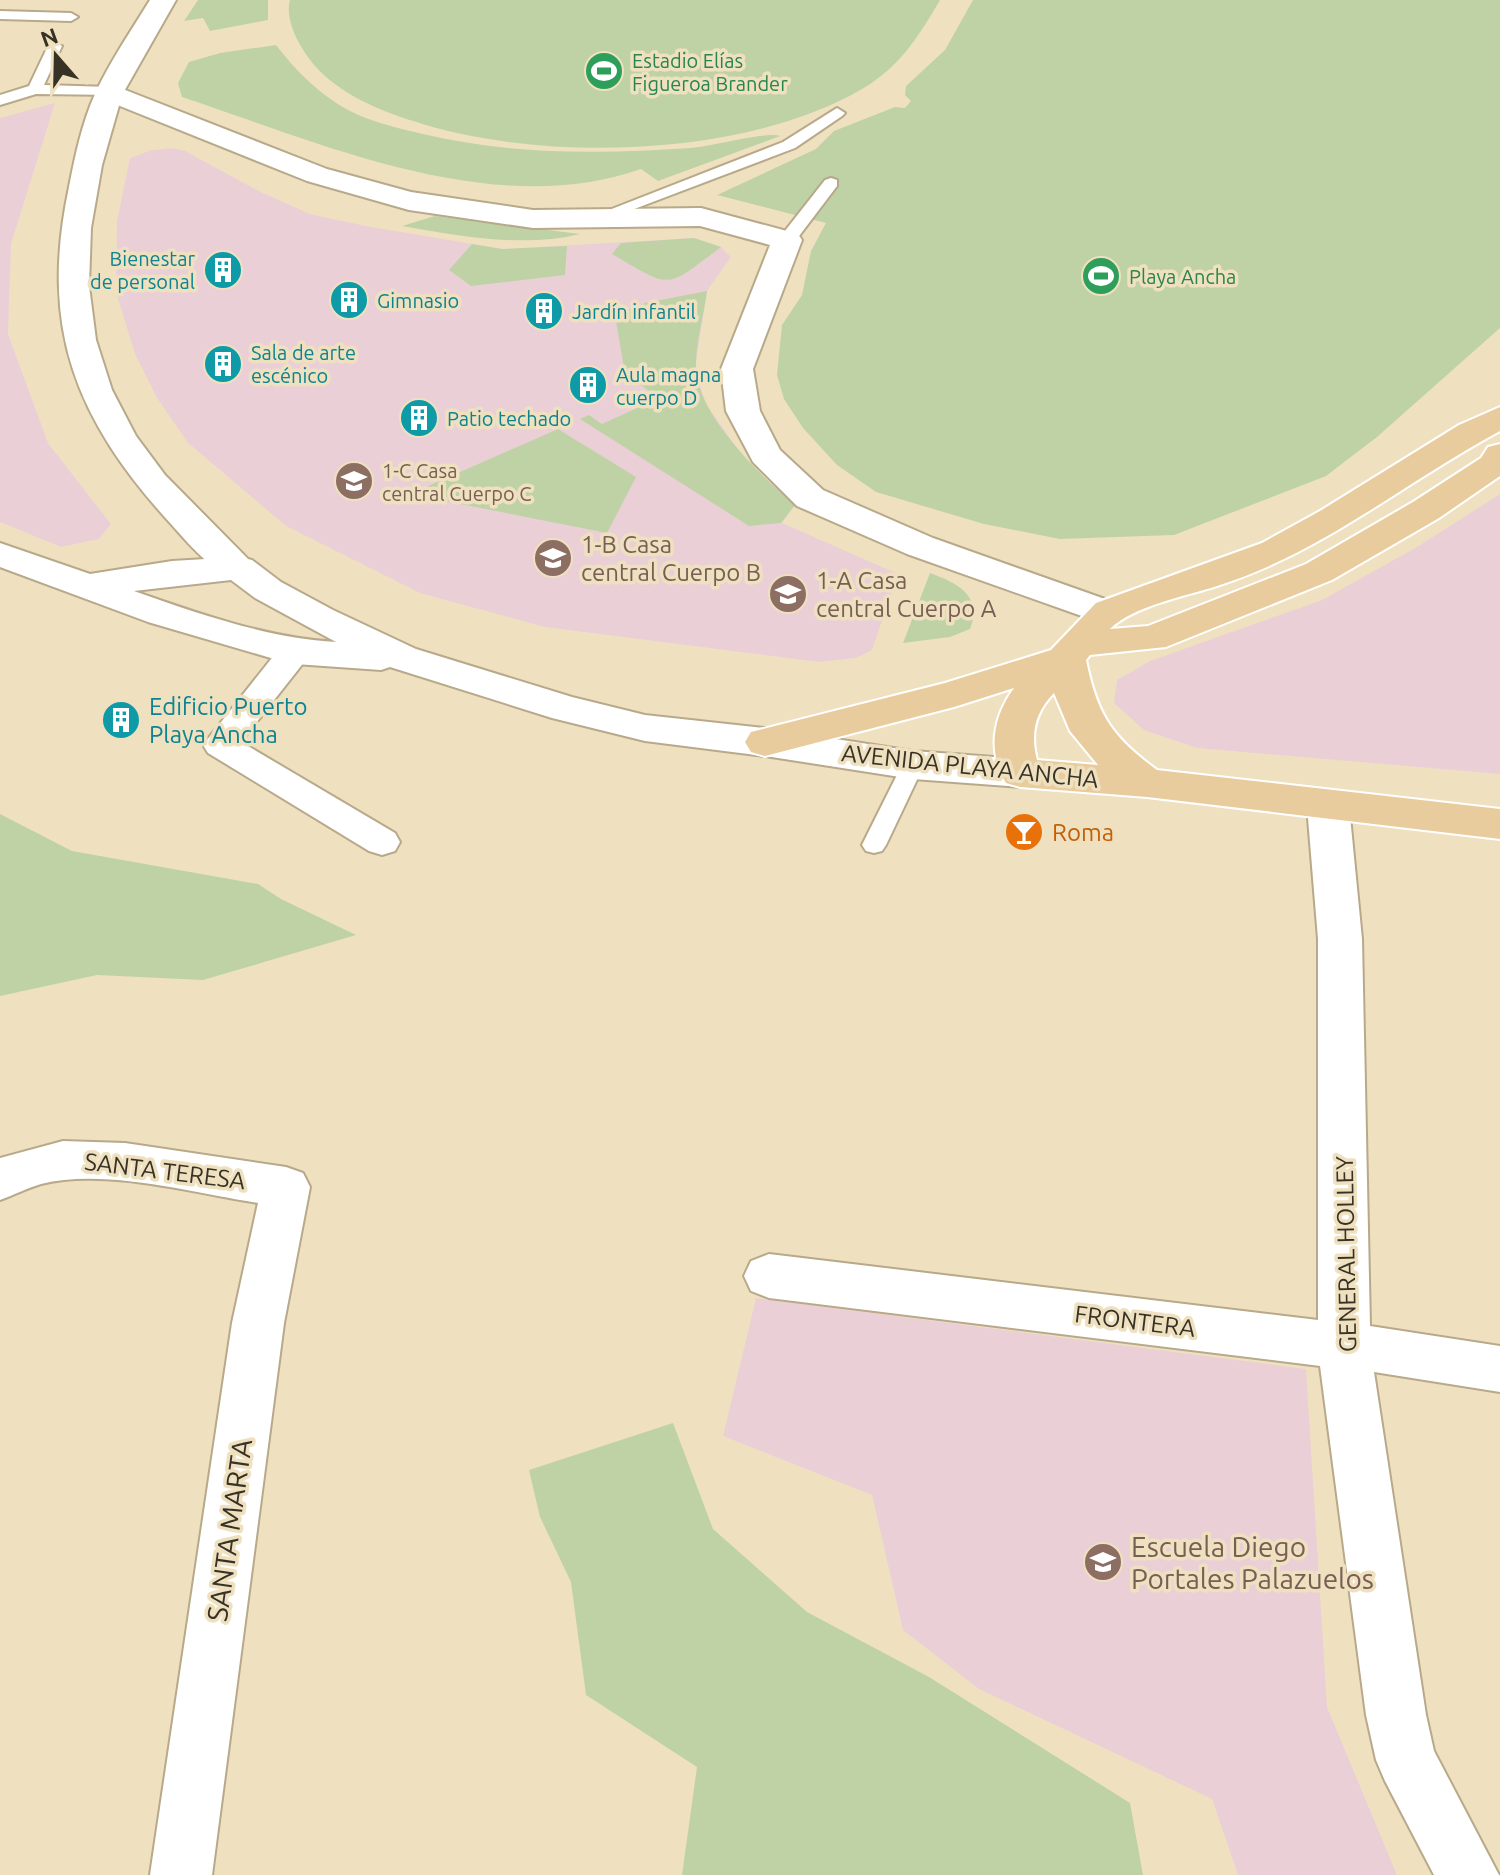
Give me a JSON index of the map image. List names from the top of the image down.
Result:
{
  "streets": {
    "main road": ["AVENIDA PLAYA ANCHA"],
    "street": [
      "SANTA TERESA",
      "GENERAL HOLLEY",
      "FRONTERA",
      "SANTA MARTA"
    ]
  },
  "crossings": [
    ["AVENIDA PLAYA ANCHA", "GENERAL HOLLEY"],
    ["SANTA TERESA", "SANTA MARTA"],
    ["GENERAL HOLLEY", "FRONTERA"]
  ],
  "places": {
    "sports": ["Estadio Elías Figueroa Brander", "Playa Ancha"],
    "building": [
      "Bienestar de personal",
      "Gimnasio",
      "Jardín infantil",
      "Sala de arte escénico",
      "Aula magna cuerpo D",
      "Patio techado",
      "Edificio Puerto Playa Ancha"
    ],
    "school or university": [
      "1-C Casa central Cuerpo C",
      "1-B Casa central Cuerpo B",
      "1-A Casa central Cuerpo A",
      "Escuela Diego Portales Palazuelos"
    ],
    "bar": ["Roma"]
  },
  "north": "top"
}
